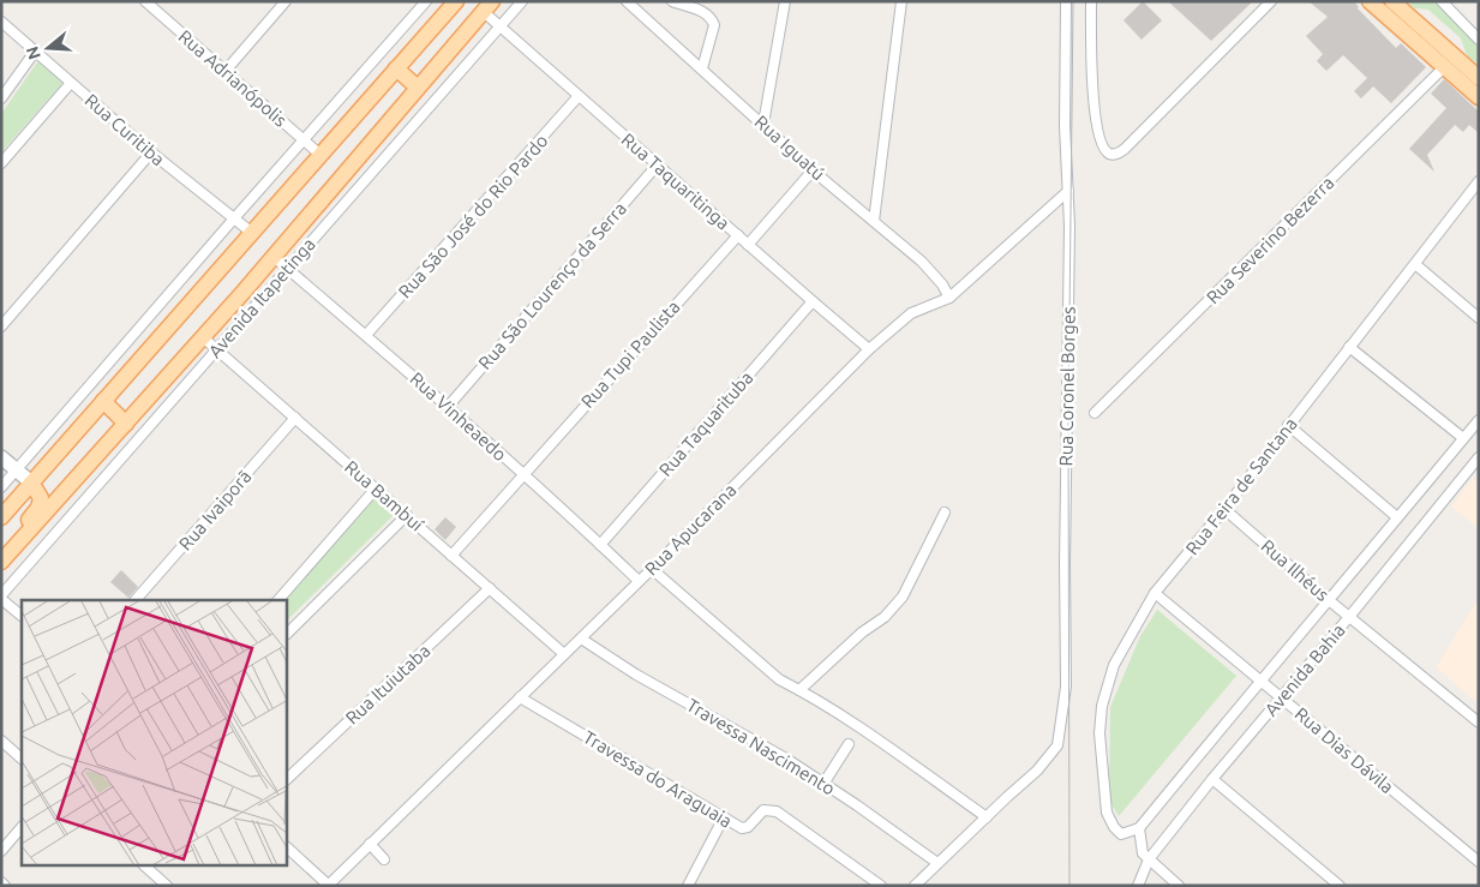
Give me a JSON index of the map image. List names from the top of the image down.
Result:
{
  "streets": {
    "main road": ["Avenida Itapetinga"],
    "street": [
      "Rua Adrianópolis",
      "Rua Curitiba",
      "Rua Iguatú",
      "Rua Taquaritinga",
      "Rua São José do Rio Pardo",
      "Rua Severino Bezerra",
      "Rua São Lourenço da Serra",
      "Rua Tupi Paulista",
      "Rua Coronel Borges",
      "Rua Vinheaedo",
      "Rua Taquarituba",
      "Rua Feira de Santana",
      "Rua Bambuí",
      "Rua Ivaiporã",
      "Rua Apucarana",
      "Rua Ilhéus",
      "Avenida Bahia",
      "Rua Ituiutaba",
      "Travessa Nascimento",
      "Rua Dias Dávila",
      "Travessa do Araguaia"
    ]
  },
  "crossings": [
    ["Rua Iguatú", "Rua Apucarana"],
    ["Rua Taquaritinga", "Rua São José do Rio Pardo"],
    ["Rua Taquaritinga", "Rua São Lourenço da Serra"],
    ["Rua Taquaritinga", "Avenida Itapetinga"],
    ["Rua Taquaritinga", "Rua Tupi Paulista"],
    ["Rua Taquaritinga", "Rua Taquarituba"],
    ["Rua Taquaritinga", "Rua Apucarana"],
    ["Rua São José do Rio Pardo", "Rua Vinheaedo"],
    ["Rua São Lourenço da Serra", "Rua Vinheaedo"],
    ["Avenida Itapetinga", "Rua Vinheaedo"],
    ["Avenida Itapetinga", "Rua Bambuí"],
    ["Rua Tupi Paulista", "Rua Vinheaedo"],
    ["Rua Tupi Paulista", "Rua Bambuí"],
    ["Rua Coronel Borges", "Rua Apucarana"],
    ["Rua Coronel Borges", "Travessa Nascimento"],
    ["Rua Vinheaedo", "Rua Taquarituba"],
    ["Rua Vinheaedo", "Rua Apucarana"],
    ["Rua Feira de Santana", "Rua Ilhéus"],
    ["Rua Feira de Santana", "Avenida Bahia"],
    ["Rua Feira de Santana", "Rua Dias Dávila"],
    ["Rua Bambuí", "Rua Ivaiporã"],
    ["Rua Bambuí", "Rua Apucarana"],
    ["Rua Bambuí", "Rua Ituiutaba"],
    ["Rua Apucarana", "Travessa Nascimento"],
    ["Rua Apucarana", "Travessa do Araguaia"],
    ["Rua Ilhéus", "Avenida Bahia"],
    ["Avenida Bahia", "Rua Dias Dávila"]
  ],
  "north": "left"
}
